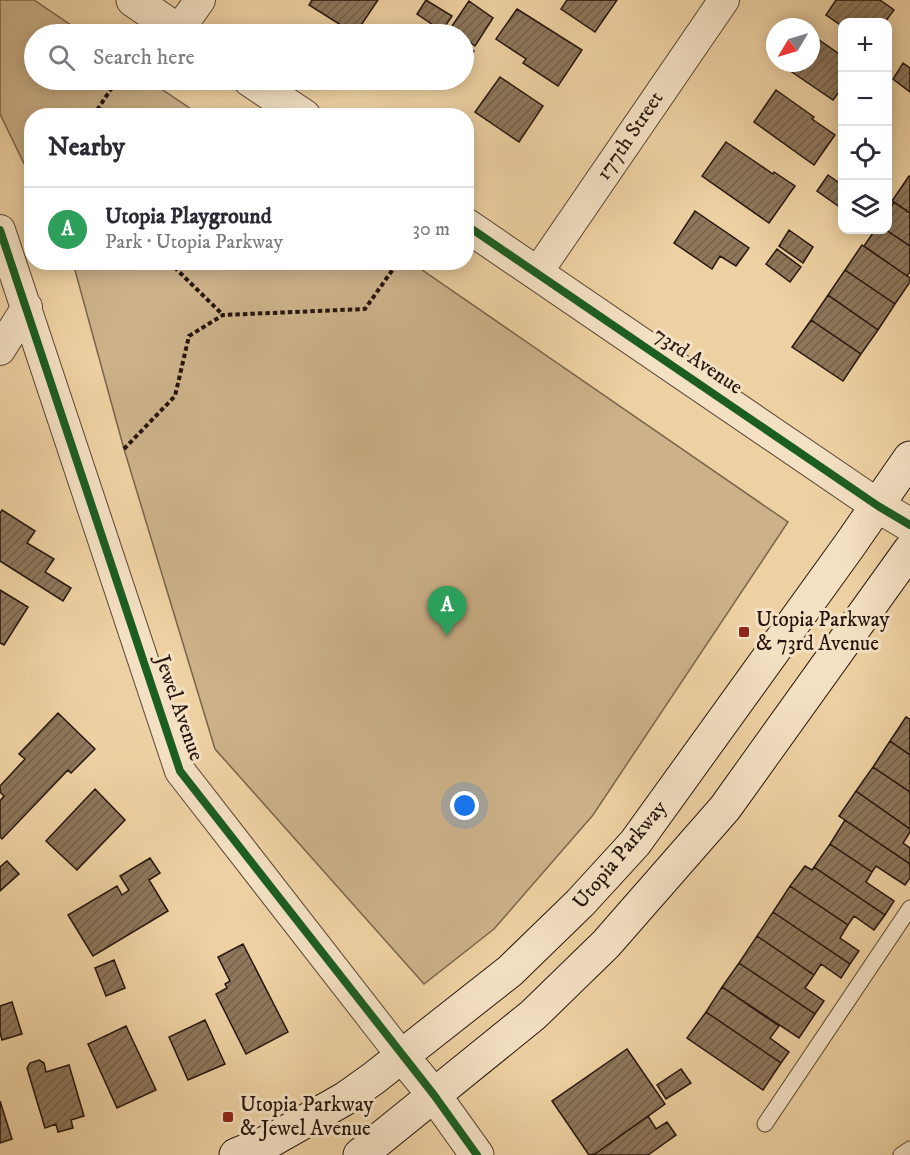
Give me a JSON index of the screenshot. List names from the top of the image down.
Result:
{
  "streets": {
    "main road": ["73rd Avenue", "Jewel Avenue", "Utopia Parkway"],
    "street": ["177th Street"]
  },
  "crossings": [
    ["177th Street", "73rd Avenue"],
    ["73rd Avenue", "Utopia Parkway"],
    ["Jewel Avenue", "Utopia Parkway"]
  ],
  "places": {
    "transit": ["Utopia Parkway & 73rd Avenue", "Utopia Parkway & Jewel Avenue"]
  },
  "north": "bottom left",
  "page": {
    "map_buttons": ["+", "−"],
    "search": "Search here",
    "heading": "Nearby",
    "list": [
      {
        "mark": "A",
        "name": "Utopia Playground",
        "note": "Park · Utopia Parkway",
        "value": "30 m"
      }
    ],
    "pins": "A"
  }
}
